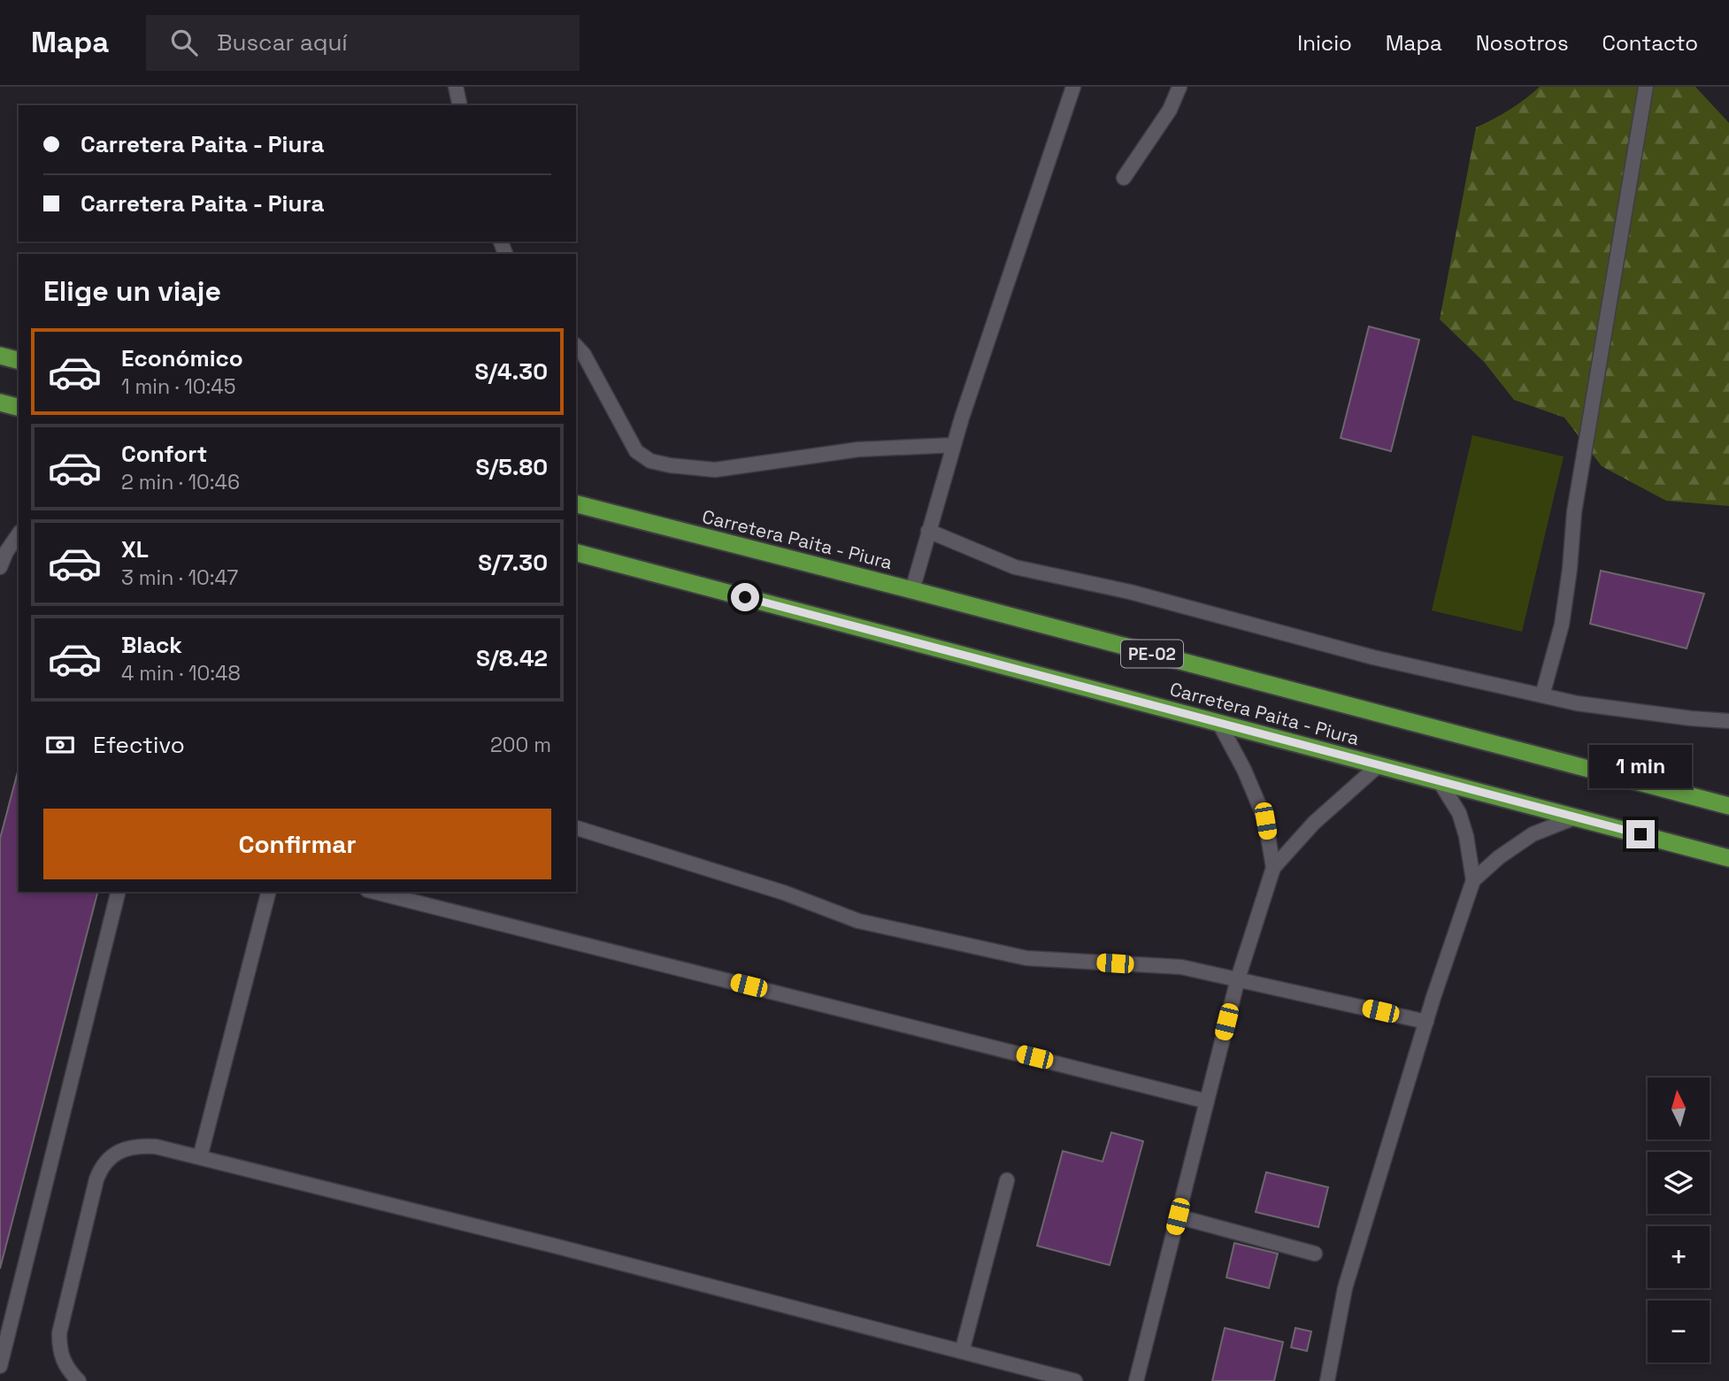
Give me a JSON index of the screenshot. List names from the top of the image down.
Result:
{
  "streets": {
    "highway": ["Carretera Paita - Piura", "PE-02"]
  },
  "north": "top",
  "page": {
    "header": "Mapa",
    "search": "Buscar aquí",
    "nav": [
      "Inicio",
      "Mapa",
      "Nosotros",
      "Contacto"
    ],
    "banner": ["Carretera Paita - Piura", "Carretera Paita - Piura"],
    "heading": "Elige un viaje",
    "list": [
      {
        "name": "Económico",
        "note": "1 min · 10:45",
        "value": "S/4.30"
      },
      {
        "name": "Confort",
        "note": "2 min · 10:46",
        "value": "S/5.80"
      },
      {
        "name": "XL",
        "note": "3 min · 10:47",
        "value": "S/7.30"
      },
      {
        "name": "Black",
        "note": "4 min · 10:48",
        "value": "S/8.42"
      }
    ],
    "pay": ["Efectivo", "200 m"],
    "bubble": "1 min",
    "buttons": "Confirmar",
    "map_buttons": ["+", "−"]
  }
}
